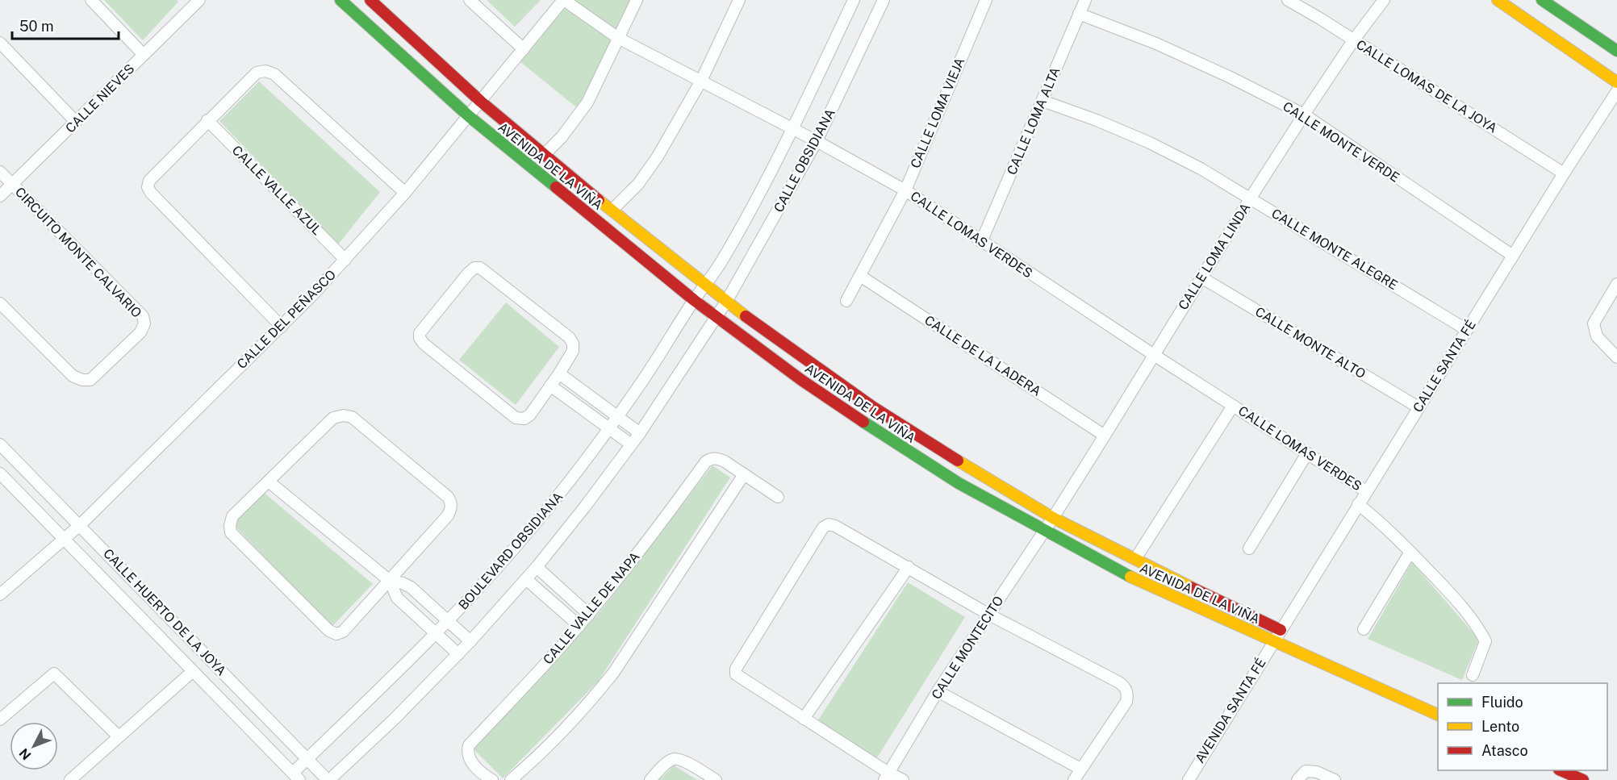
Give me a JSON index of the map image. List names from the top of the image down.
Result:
{
  "streets": {
    "street": [
      "CALLE LOMAS DE LA JOYA",
      "CALLE NIEVES",
      "CALLE LOMA VIEJA",
      "CALLE LOMA ALTA",
      "CALLE MONTE VERDE",
      "CALLE OBSIDIANA",
      "AVENIDA DE LA VIÑA",
      "CALLE VALLE AZUL",
      "CALLE LOMAS VERDES",
      "CALLE MONTE ALEGRE",
      "CIRCUITO MONTE CALVARIO",
      "CALLE LOMA LINDA",
      "CALLE DEL PEÑASCO",
      "CALLE MONTE ALTO",
      "CALLE DE LA LADERA",
      "CALLE SANTA FÉ",
      "BOULEVARD OBSIDIANA",
      "CALLE VALLE DE NAPA",
      "CALLE HUERTO DE LA JOYA",
      "CALLE MONTECITO",
      "AVENIDA SANTA FÉ"
    ]
  },
  "crossings": [
    ["CALLE LOMAS DE LA JOYA", "CALLE LOMA LINDA"],
    ["CALLE LOMAS DE LA JOYA", "CALLE SANTA FÉ"],
    ["CALLE NIEVES", "CIRCUITO MONTE CALVARIO"],
    ["CALLE LOMA VIEJA", "CALLE LOMAS VERDES"],
    ["CALLE LOMA VIEJA", "CALLE DE LA LADERA"],
    ["CALLE LOMA ALTA", "CALLE MONTE VERDE"],
    ["CALLE LOMA ALTA", "CALLE LOMAS VERDES"],
    ["CALLE LOMA ALTA", "CALLE MONTE ALEGRE"],
    ["CALLE MONTE VERDE", "CALLE LOMA LINDA"],
    ["CALLE MONTE VERDE", "CALLE SANTA FÉ"],
    ["CALLE OBSIDIANA", "AVENIDA DE LA VIÑA"],
    ["CALLE OBSIDIANA", "CALLE LOMAS VERDES"],
    ["CALLE OBSIDIANA", "BOULEVARD OBSIDIANA"],
    ["AVENIDA DE LA VIÑA", "CALLE LOMA LINDA"],
    ["AVENIDA DE LA VIÑA", "CALLE DEL PEÑASCO"],
    ["AVENIDA DE LA VIÑA", "CALLE SANTA FÉ"],
    ["AVENIDA DE LA VIÑA", "BOULEVARD OBSIDIANA"],
    ["AVENIDA DE LA VIÑA", "CALLE MONTECITO"],
    ["AVENIDA DE LA VIÑA", "AVENIDA SANTA FÉ"],
    ["CALLE VALLE AZUL", "CALLE DEL PEÑASCO"],
    ["CALLE LOMAS VERDES", "CALLE LOMA LINDA"],
    ["CALLE LOMAS VERDES", "CALLE DEL PEÑASCO"],
    ["CALLE LOMAS VERDES", "CALLE SANTA FÉ"],
    ["CALLE MONTE ALEGRE", "CALLE LOMA LINDA"],
    ["CALLE MONTE ALEGRE", "CALLE SANTA FÉ"],
    ["CALLE LOMA LINDA", "CALLE MONTE ALTO"],
    ["CALLE LOMA LINDA", "CALLE DE LA LADERA"],
    ["CALLE LOMA LINDA", "CALLE MONTECITO"],
    ["CALLE DEL PEÑASCO", "CALLE HUERTO DE LA JOYA"],
    ["CALLE MONTE ALTO", "CALLE SANTA FÉ"],
    ["CALLE SANTA FÉ", "AVENIDA SANTA FÉ"],
    ["BOULEVARD OBSIDIANA", "CALLE HUERTO DE LA JOYA"]
  ],
  "legend": ["Fluido", "Lento", "Atasco"],
  "scale_bar": "50 m",
  "north": "bottom left"
}
